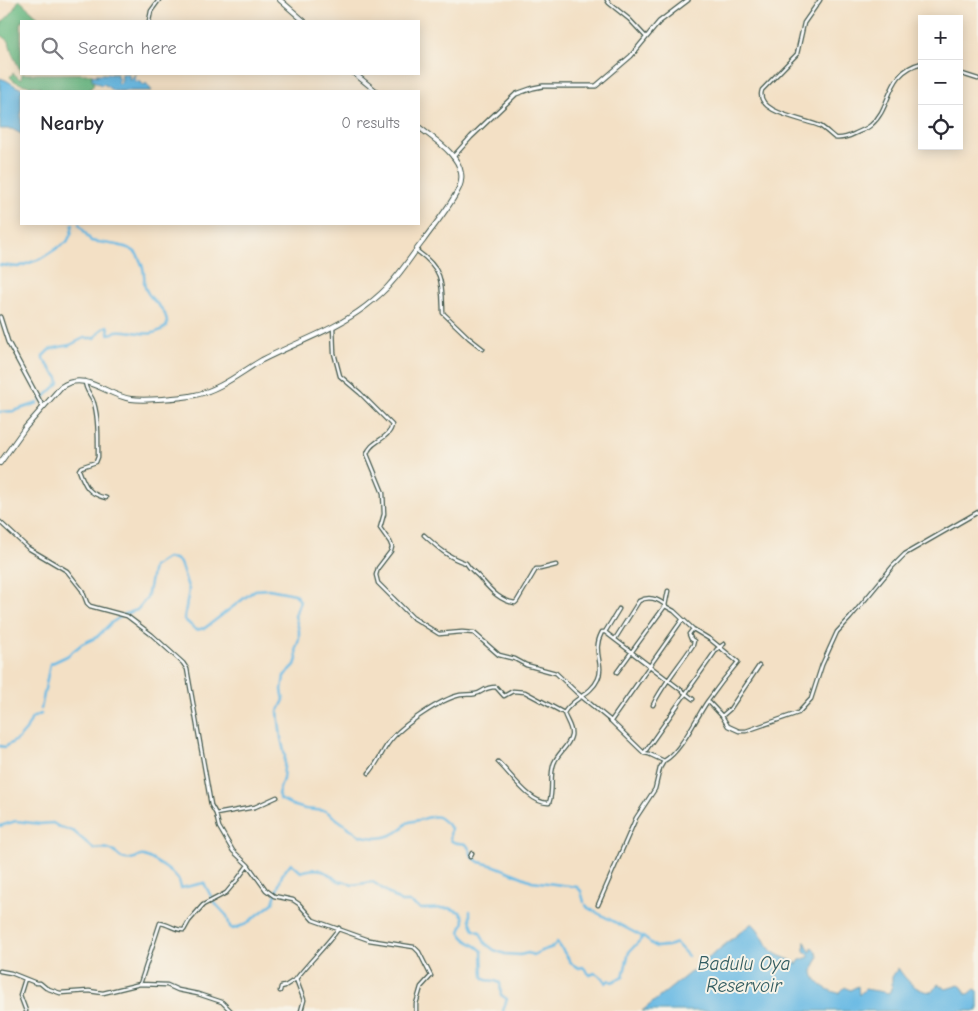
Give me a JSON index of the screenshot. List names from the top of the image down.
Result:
{
  "water": ["Badulu Oya Reservoir"],
  "page": {
    "map_buttons": ["+", "−"],
    "search": "Search here",
    "heading": ["Nearby", "0 results"]
  }
}
